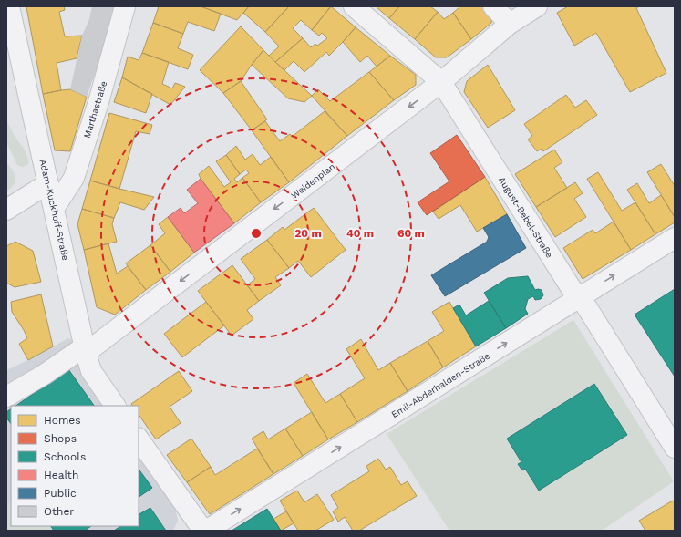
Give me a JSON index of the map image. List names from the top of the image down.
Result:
{
  "streets": {
    "street": [
      "Marthastraße",
      "Weidenplan",
      "Adam-Kuckhoff-Straße",
      "August-Bebel-Straße",
      "Emil-Abderhalden-Straße"
    ]
  },
  "crossings": [
    ["Marthastraße", "Adam-Kuckhoff-Straße"],
    ["Weidenplan", "Adam-Kuckhoff-Straße"],
    ["Weidenplan", "August-Bebel-Straße"],
    ["August-Bebel-Straße", "Emil-Abderhalden-Straße"]
  ],
  "one_way": ["Weidenplan", "Emil-Abderhalden-Straße"],
  "legend": [
    "Homes",
    "Shops",
    "Schools",
    "Health",
    "Public",
    "Other"
  ],
  "rings": ["20 m", "40 m", "60 m"]
}
